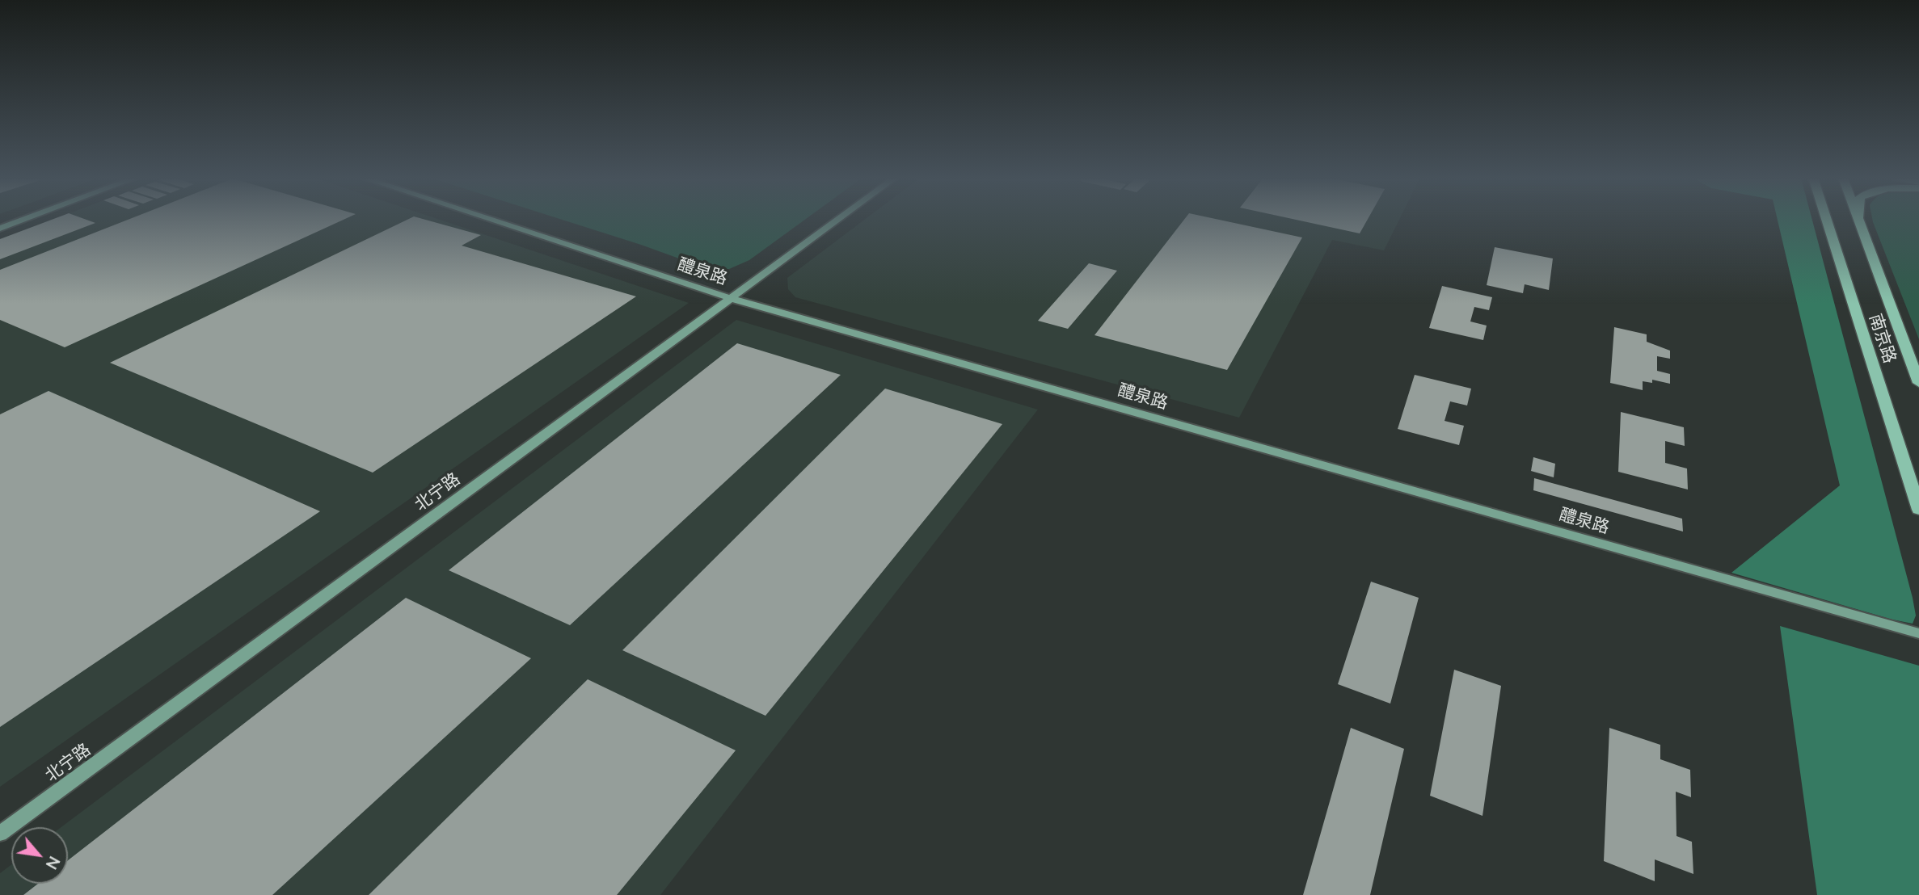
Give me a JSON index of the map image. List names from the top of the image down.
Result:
{
  "streets": {
    "main road": ["南京路"],
    "street": ["醴泉路", "北宁路"]
  },
  "crossings": [
    ["醴泉路", "北宁路"]
  ],
  "north": "bottom right"
}
